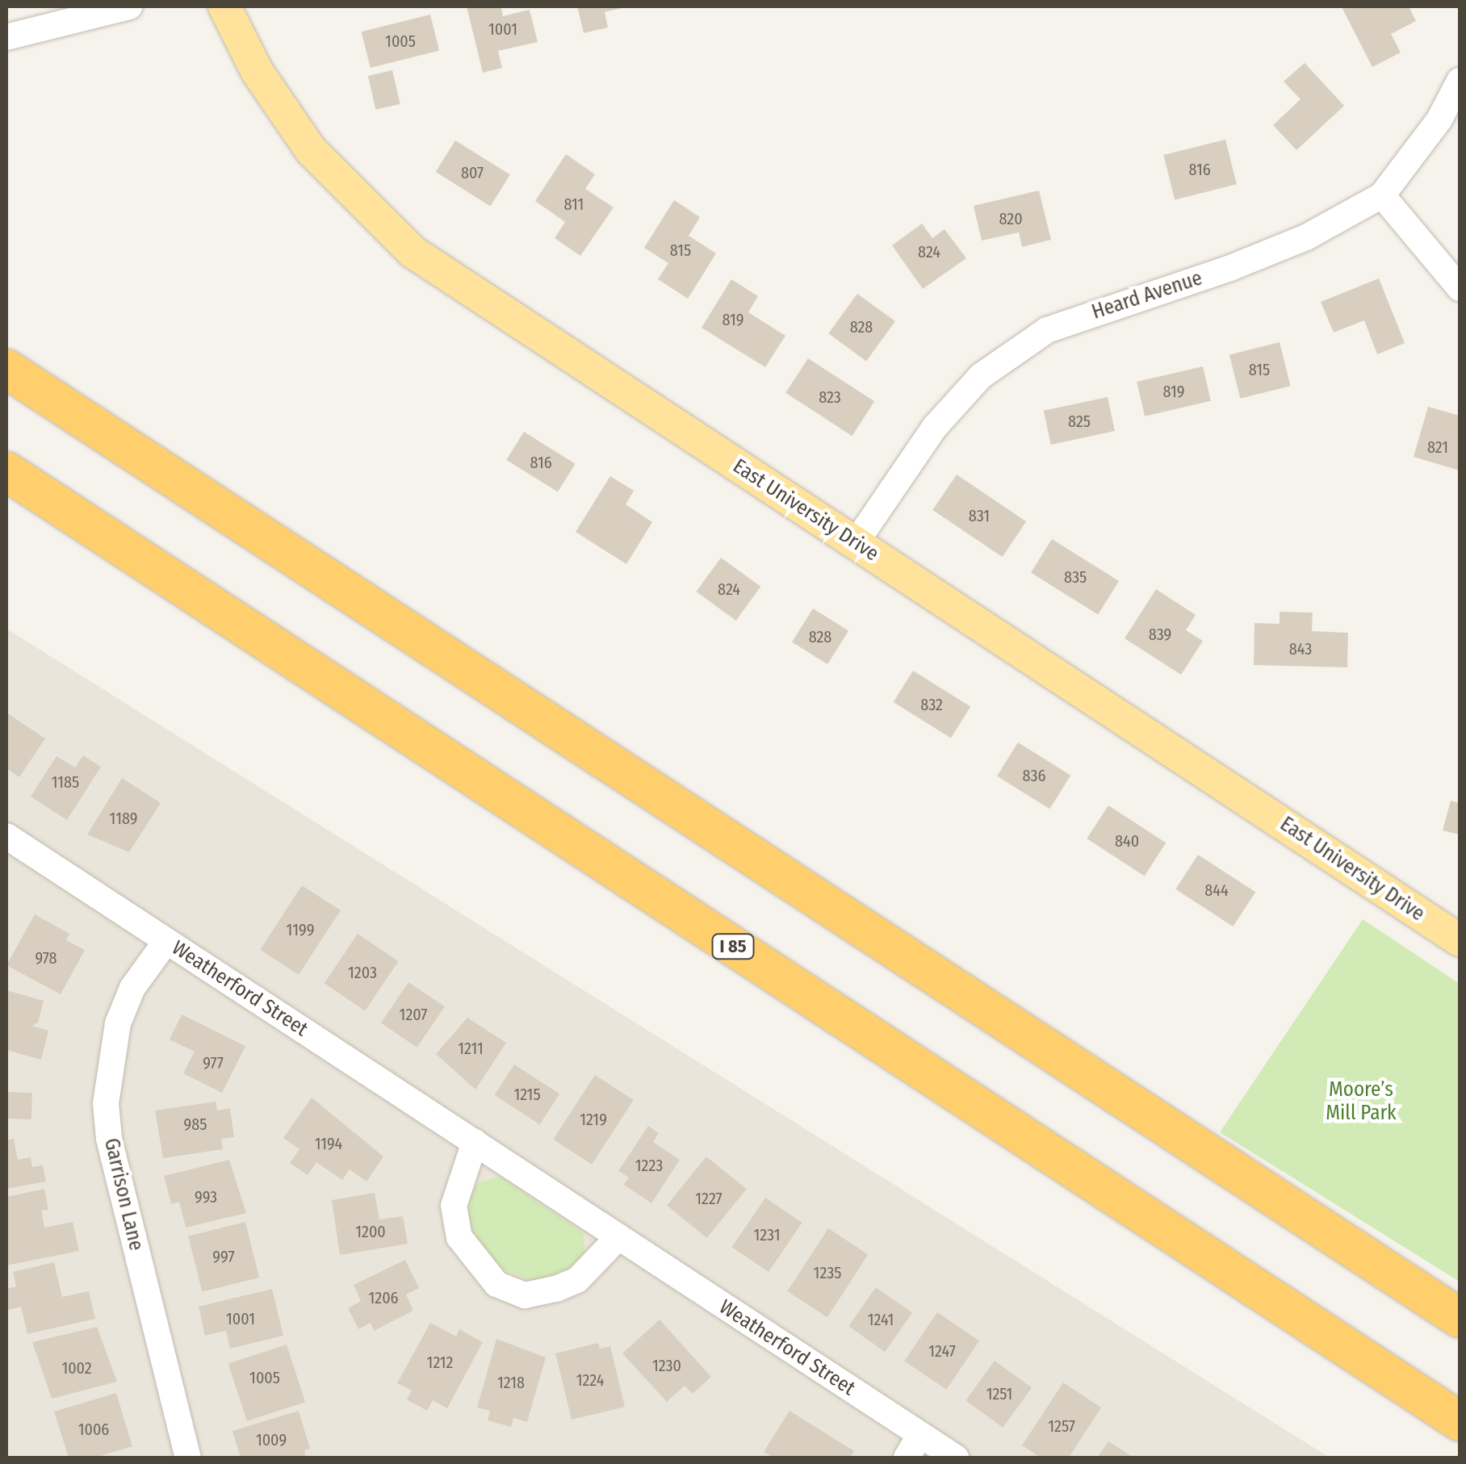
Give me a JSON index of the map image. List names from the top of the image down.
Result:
{
  "streets": {
    "highway": ["I 85"],
    "main road": ["East University Drive"],
    "street": ["Heard Avenue", "Weatherford Street", "Garrison Lane"]
  },
  "crossings": [
    ["Heard Avenue", "East University Drive"],
    ["Weatherford Street", "Garrison Lane"]
  ],
  "parks": ["Moore’s Mill Park"],
  "house_numbers": [
    "1001",
    "1005",
    "816",
    "807",
    "811",
    "820",
    "815",
    "824",
    "819",
    "828",
    "815",
    "819",
    "823",
    "825",
    "821",
    "816",
    "831",
    "835",
    "824",
    "839",
    "828",
    "843",
    "832",
    "836",
    "1185",
    "1189",
    "840",
    "844",
    "1199",
    "978",
    "1203",
    "1207",
    "1211",
    "977",
    "1215",
    "1219",
    "985",
    "1194",
    "1223",
    "993",
    "1227",
    "1200",
    "1231",
    "997",
    "1235",
    "1206",
    "1001",
    "1241",
    "1247",
    "1212",
    "1230",
    "1002",
    "1005",
    "1224",
    "1218",
    "1251",
    "1257",
    "1006",
    "1009"
  ]
}
